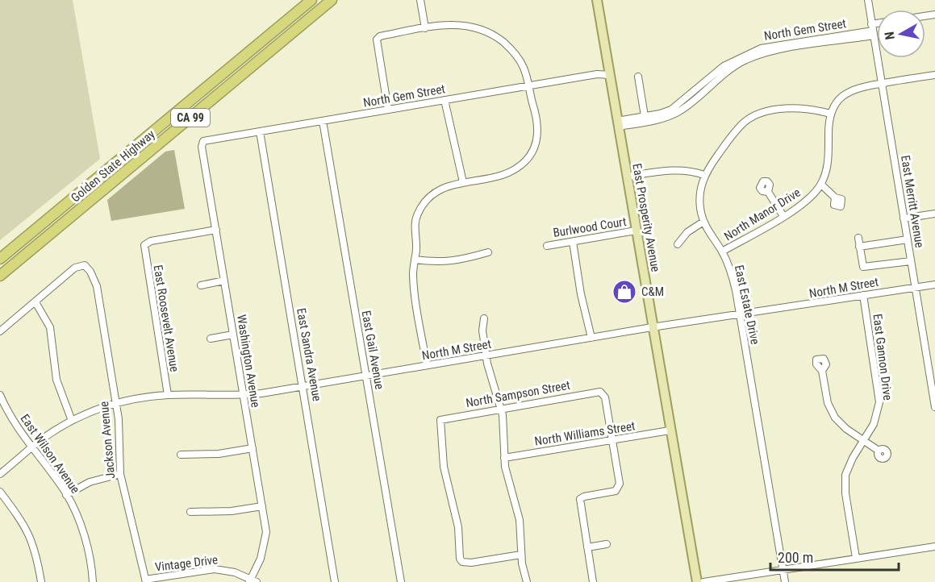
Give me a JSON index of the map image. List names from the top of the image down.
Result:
{
  "streets": {
    "highway": ["CA 99", "Golden State Highway"],
    "main road": ["East Prosperity Avenue"],
    "street": [
      "North Gem Street",
      "East Merritt Avenue",
      "North Manor Drive",
      "Burlwood Court",
      "North M Street",
      "East Estate Drive",
      "East Roosevelt Avenue",
      "East Gail Avenue",
      "East Sandra Avenue",
      "East Gannon Drive",
      "Washington Avenue",
      "North Sampson Street",
      "North Williams Street",
      "Jackson Avenue",
      "East Wilson Avenue",
      "Vintage Drive"
    ]
  },
  "crossings": [
    ["North Gem Street", "East Merritt Avenue"],
    ["North Gem Street", "East Prosperity Avenue"],
    ["North Gem Street", "East Gail Avenue"],
    ["North Gem Street", "East Sandra Avenue"],
    ["North Gem Street", "Washington Avenue"],
    ["East Merritt Avenue", "North M Street"],
    ["North Manor Drive", "East Estate Drive"],
    ["East Prosperity Avenue", "Burlwood Court"],
    ["East Prosperity Avenue", "North M Street"],
    ["East Prosperity Avenue", "North Williams Street"],
    ["North M Street", "East Estate Drive"],
    ["North M Street", "East Roosevelt Avenue"],
    ["North M Street", "East Gail Avenue"],
    ["North M Street", "East Sandra Avenue"],
    ["North M Street", "East Gannon Drive"],
    ["North M Street", "Washington Avenue"],
    ["North M Street", "Jackson Avenue"],
    ["North M Street", "East Wilson Avenue"],
    ["East Roosevelt Avenue", "Washington Avenue"],
    ["Washington Avenue", "Vintage Drive"],
    ["North Sampson Street", "North Williams Street"],
    ["Jackson Avenue", "Vintage Drive"]
  ],
  "places": {
    "shop": ["C&M"]
  },
  "scale_bar": "200 m",
  "north": "left"
}
